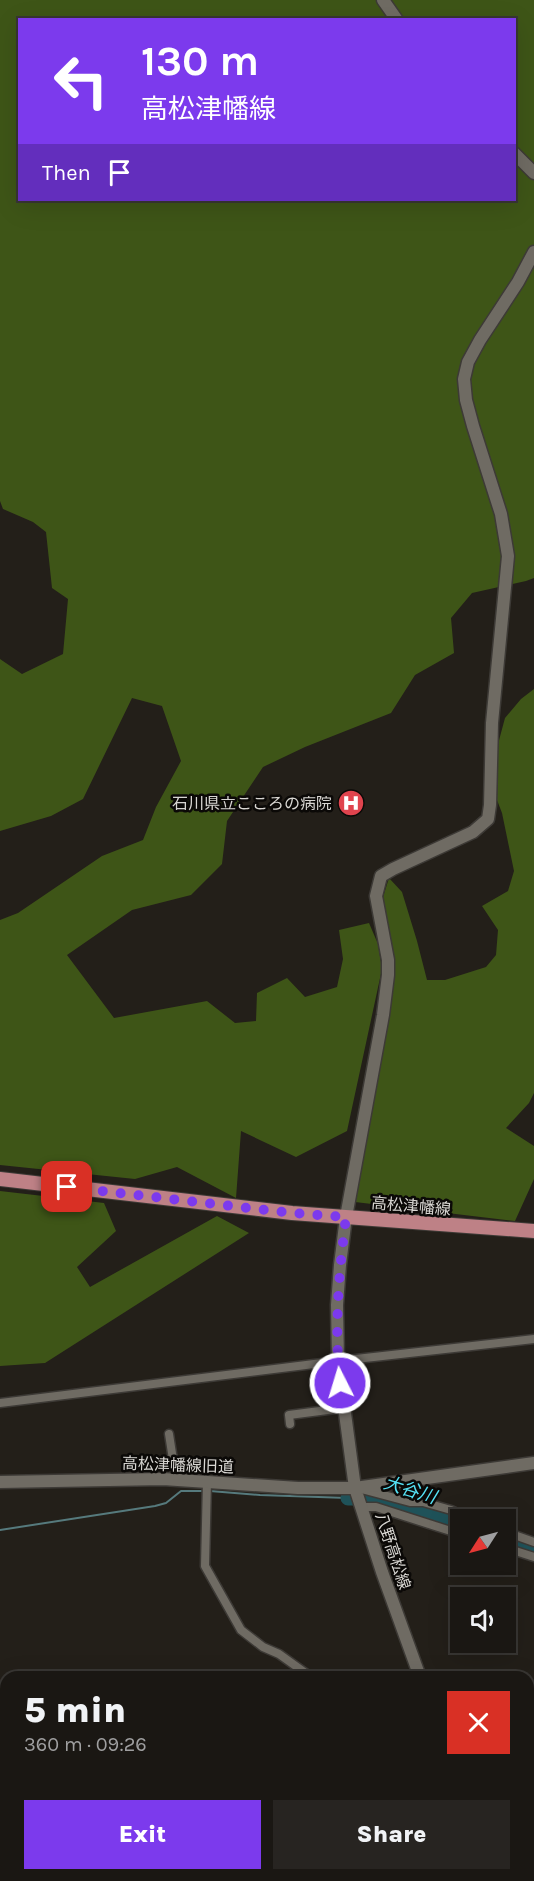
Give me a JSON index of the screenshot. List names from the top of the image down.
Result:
{
  "streets": {
    "main road": ["高松津幡線"],
    "street": ["高松津幡線旧道", "八野高松線"]
  },
  "crossings": [
    ["高松津幡線", "八野高松線"],
    ["高松津幡線旧道", "八野高松線"]
  ],
  "water": ["大谷川"],
  "places": {
    "hospital": ["石川県立こころの病院"]
  },
  "north": "bottom left",
  "page": {
    "turn": ["130 m", "高松津幡線"],
    "then": "Then",
    "heading": ["5 min", "360 m · 09:26"],
    "buttons": ["Exit", "Share"]
  }
}
